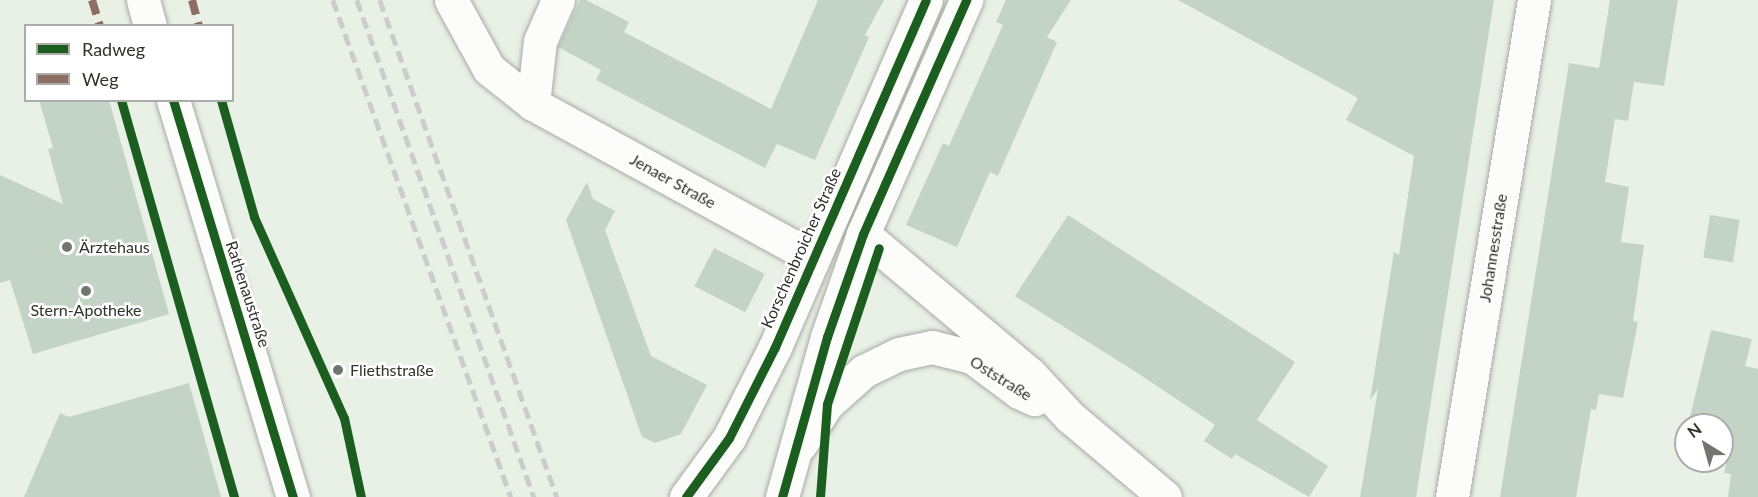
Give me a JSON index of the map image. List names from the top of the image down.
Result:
{
  "streets": {
    "street": [
      "Jenaer Straße",
      "Korschenbroicher Straße",
      "Johannesstraße",
      "Rathenaustraße",
      "Oststraße"
    ]
  },
  "crossings": [
    ["Jenaer Straße", "Korschenbroicher Straße"]
  ],
  "places": ["Ärztehaus", "Stern-Apotheke", "Fliethstraße"],
  "legend": ["Radweg", "Weg"],
  "north": "top left"
}
